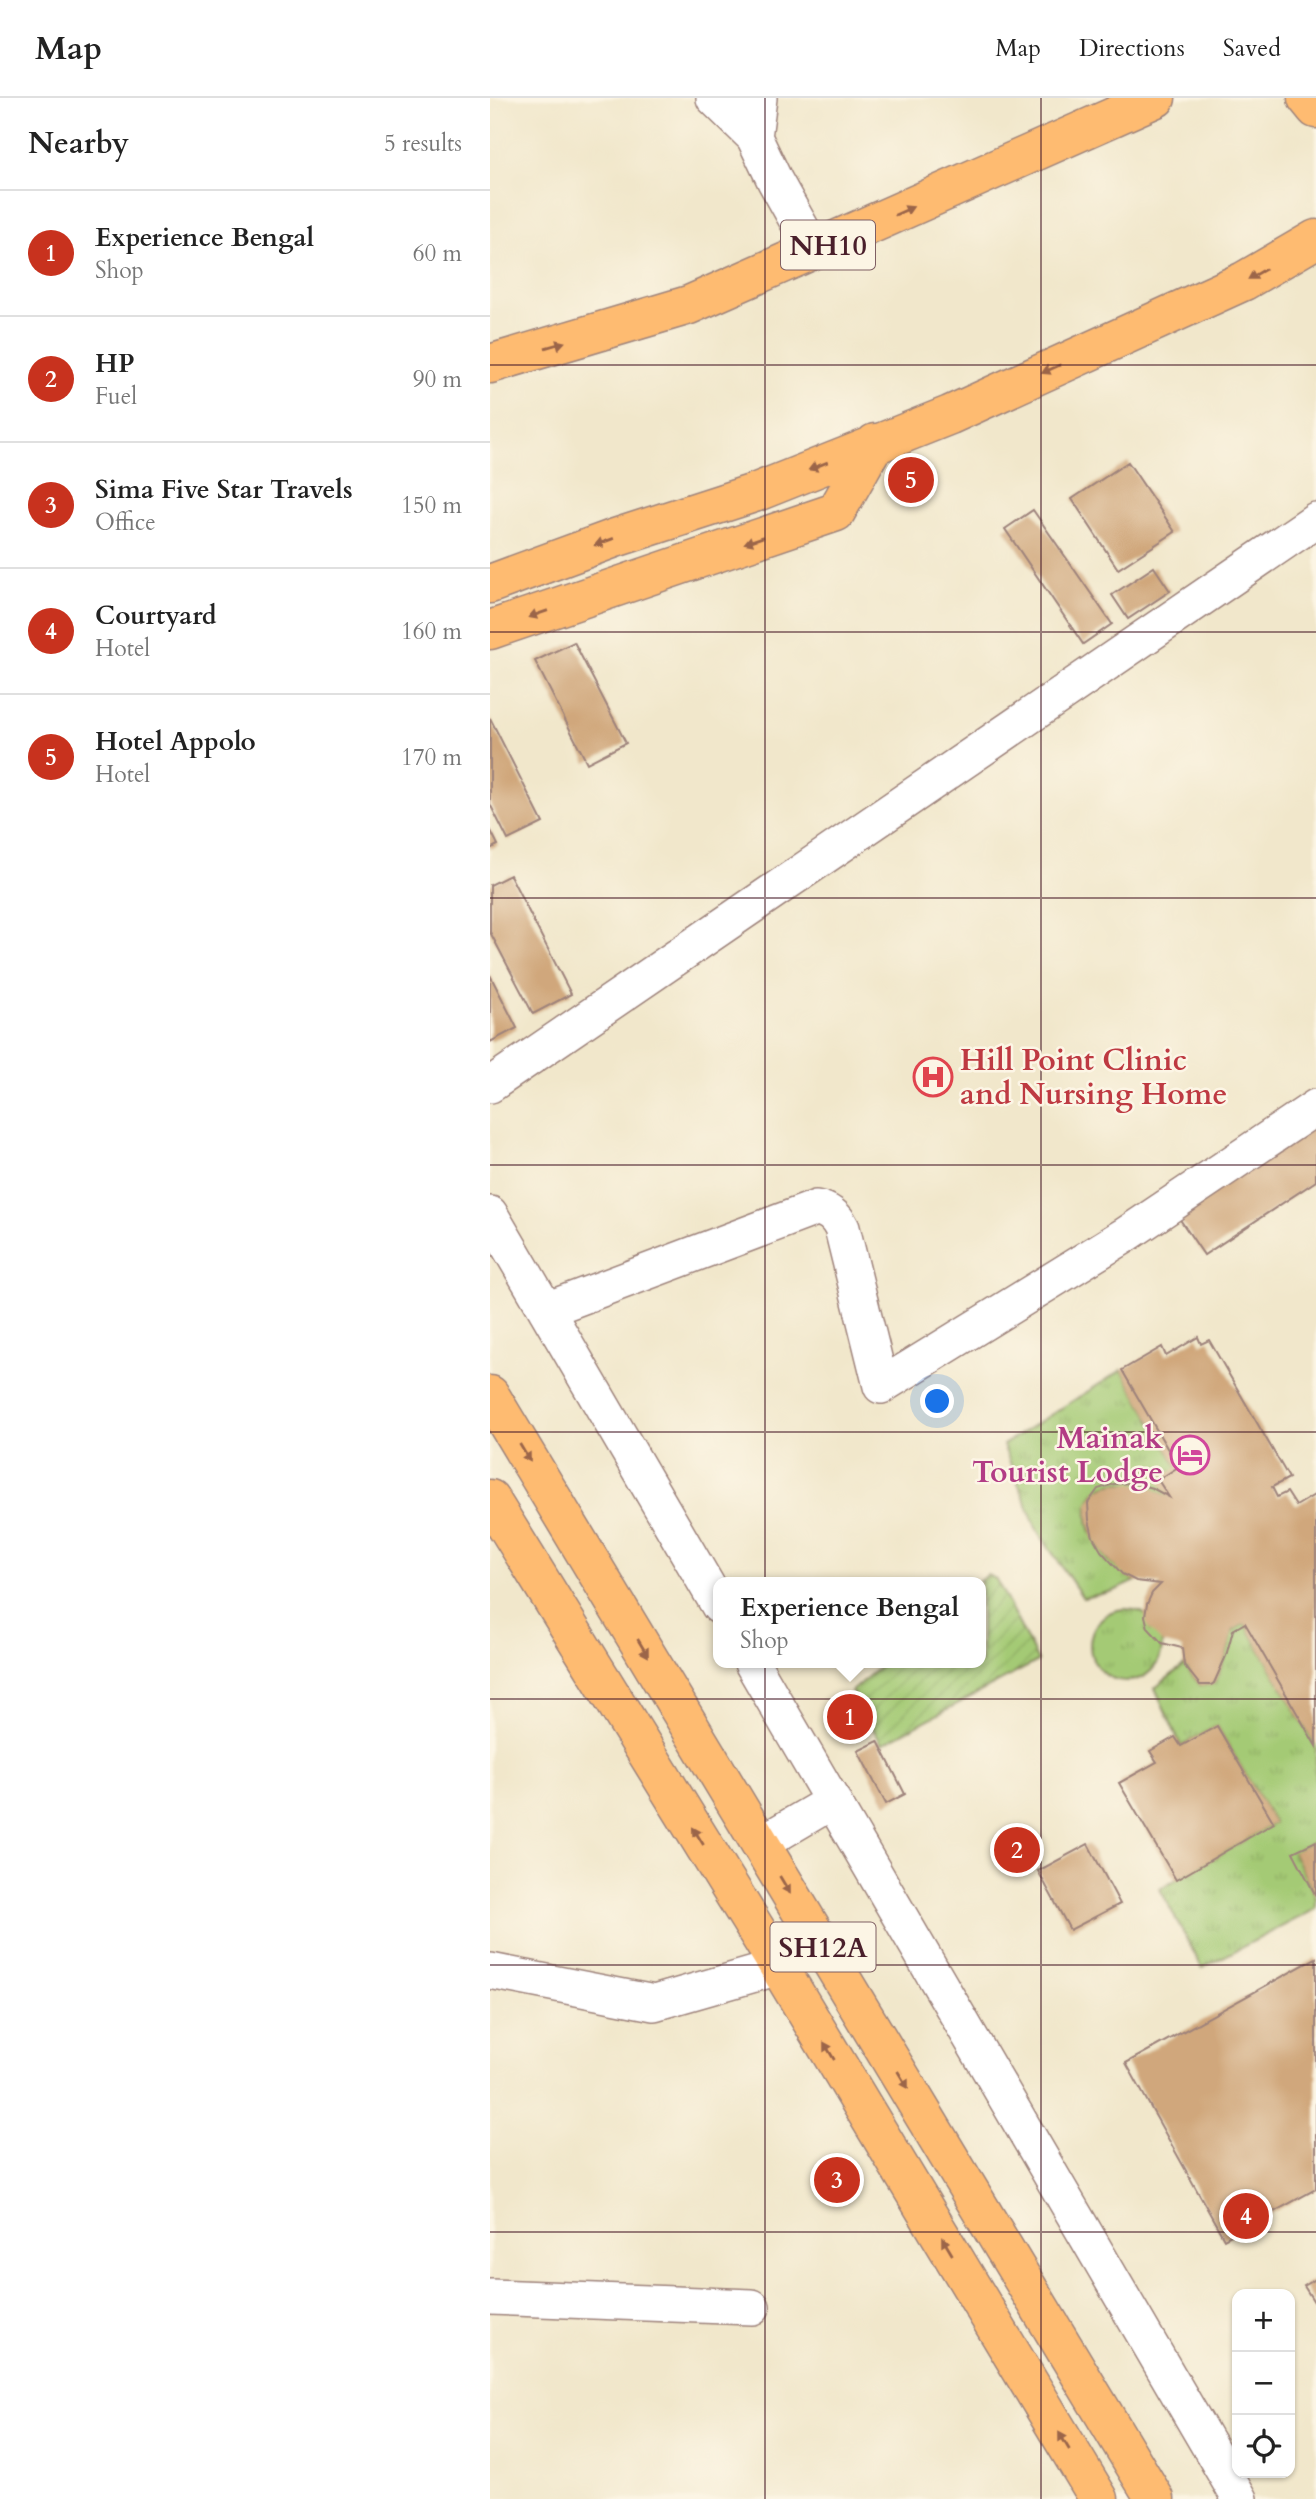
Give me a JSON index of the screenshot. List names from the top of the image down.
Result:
{
  "streets": {
    "main road": ["NH10", "SH12A"]
  },
  "places": {
    "hospital": ["Hill Point Clinic and Nursing Home"],
    "hotel": ["Mainak Tourist Lodge"]
  },
  "page": {
    "header": "Map",
    "nav": ["Map", "Directions", "Saved"],
    "heading": ["Nearby", "5 results"],
    "list": [
      {
        "mark": "1",
        "name": "Experience Bengal",
        "note": "Shop",
        "value": "60 m"
      },
      {
        "mark": "2",
        "name": "HP",
        "note": "Fuel",
        "value": "90 m"
      },
      {
        "mark": "3",
        "name": "Sima Five Star Travels",
        "note": "Office",
        "value": "150 m"
      },
      {
        "mark": "4",
        "name": "Courtyard",
        "note": "Hotel",
        "value": "160 m"
      },
      {
        "mark": "5",
        "name": "Hotel Appolo",
        "note": "Hotel",
        "value": "170 m"
      }
    ],
    "pins": [
      "5",
      "1",
      "2",
      "3",
      "4"
    ],
    "popup": ["Experience Bengal", "Shop"],
    "map_buttons": ["+", "−"]
  }
}
